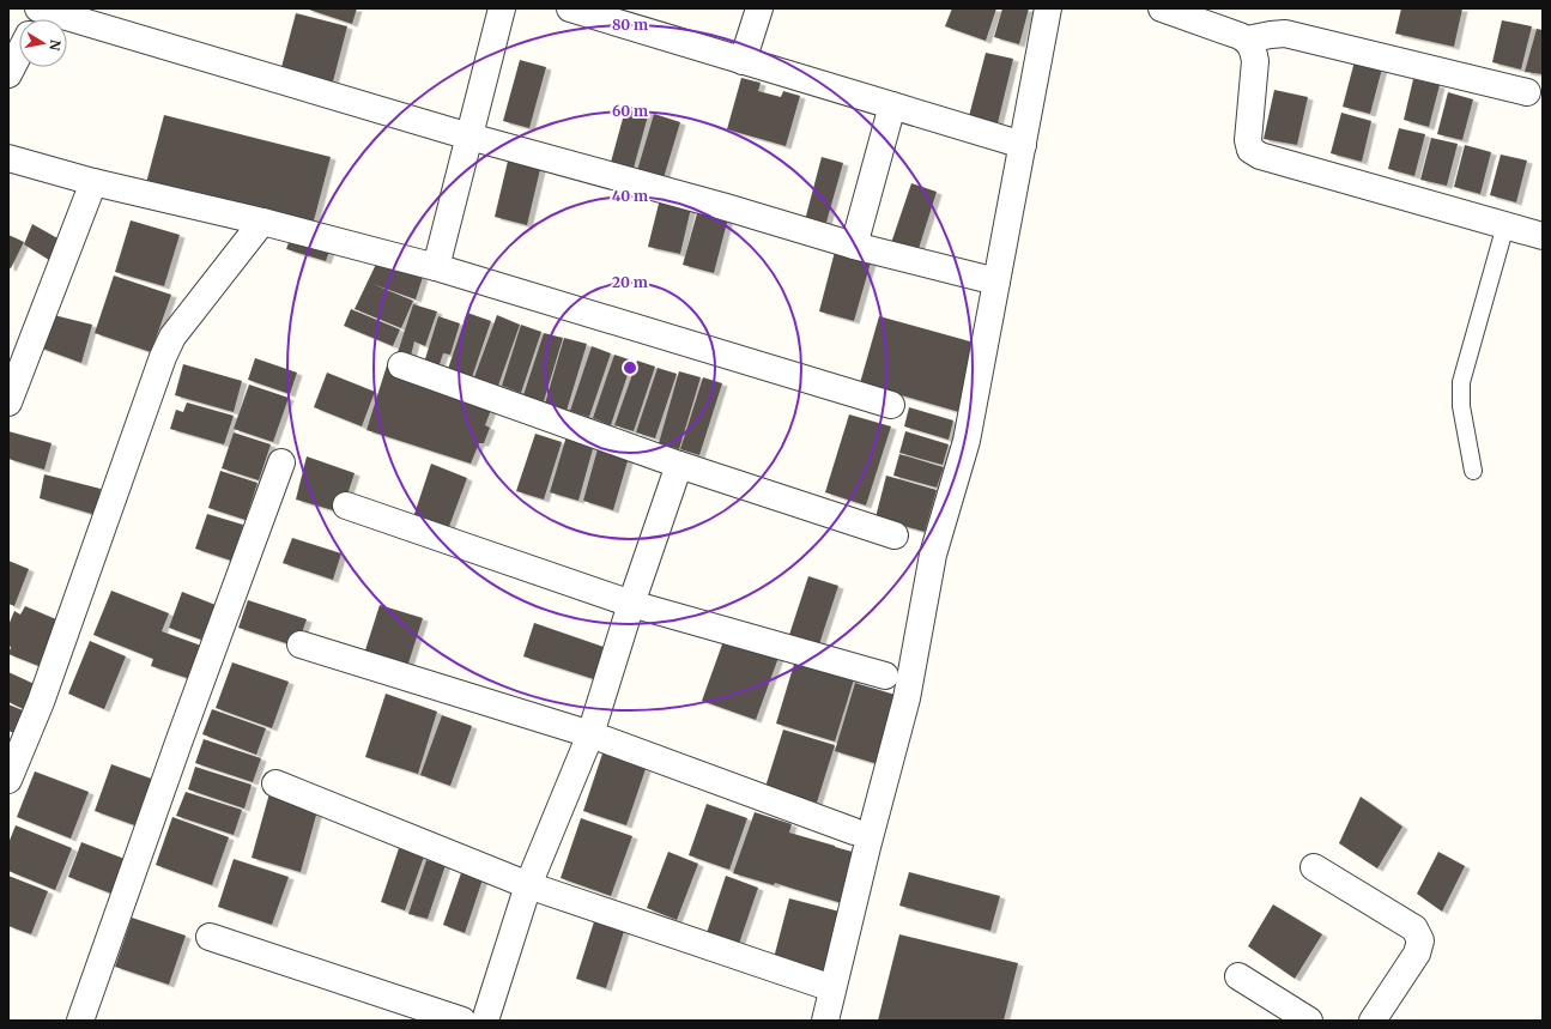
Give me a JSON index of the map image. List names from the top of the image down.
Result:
{
  "north": "right",
  "rings": [
    "80 m",
    "60 m",
    "40 m",
    "20 m"
  ]
}
